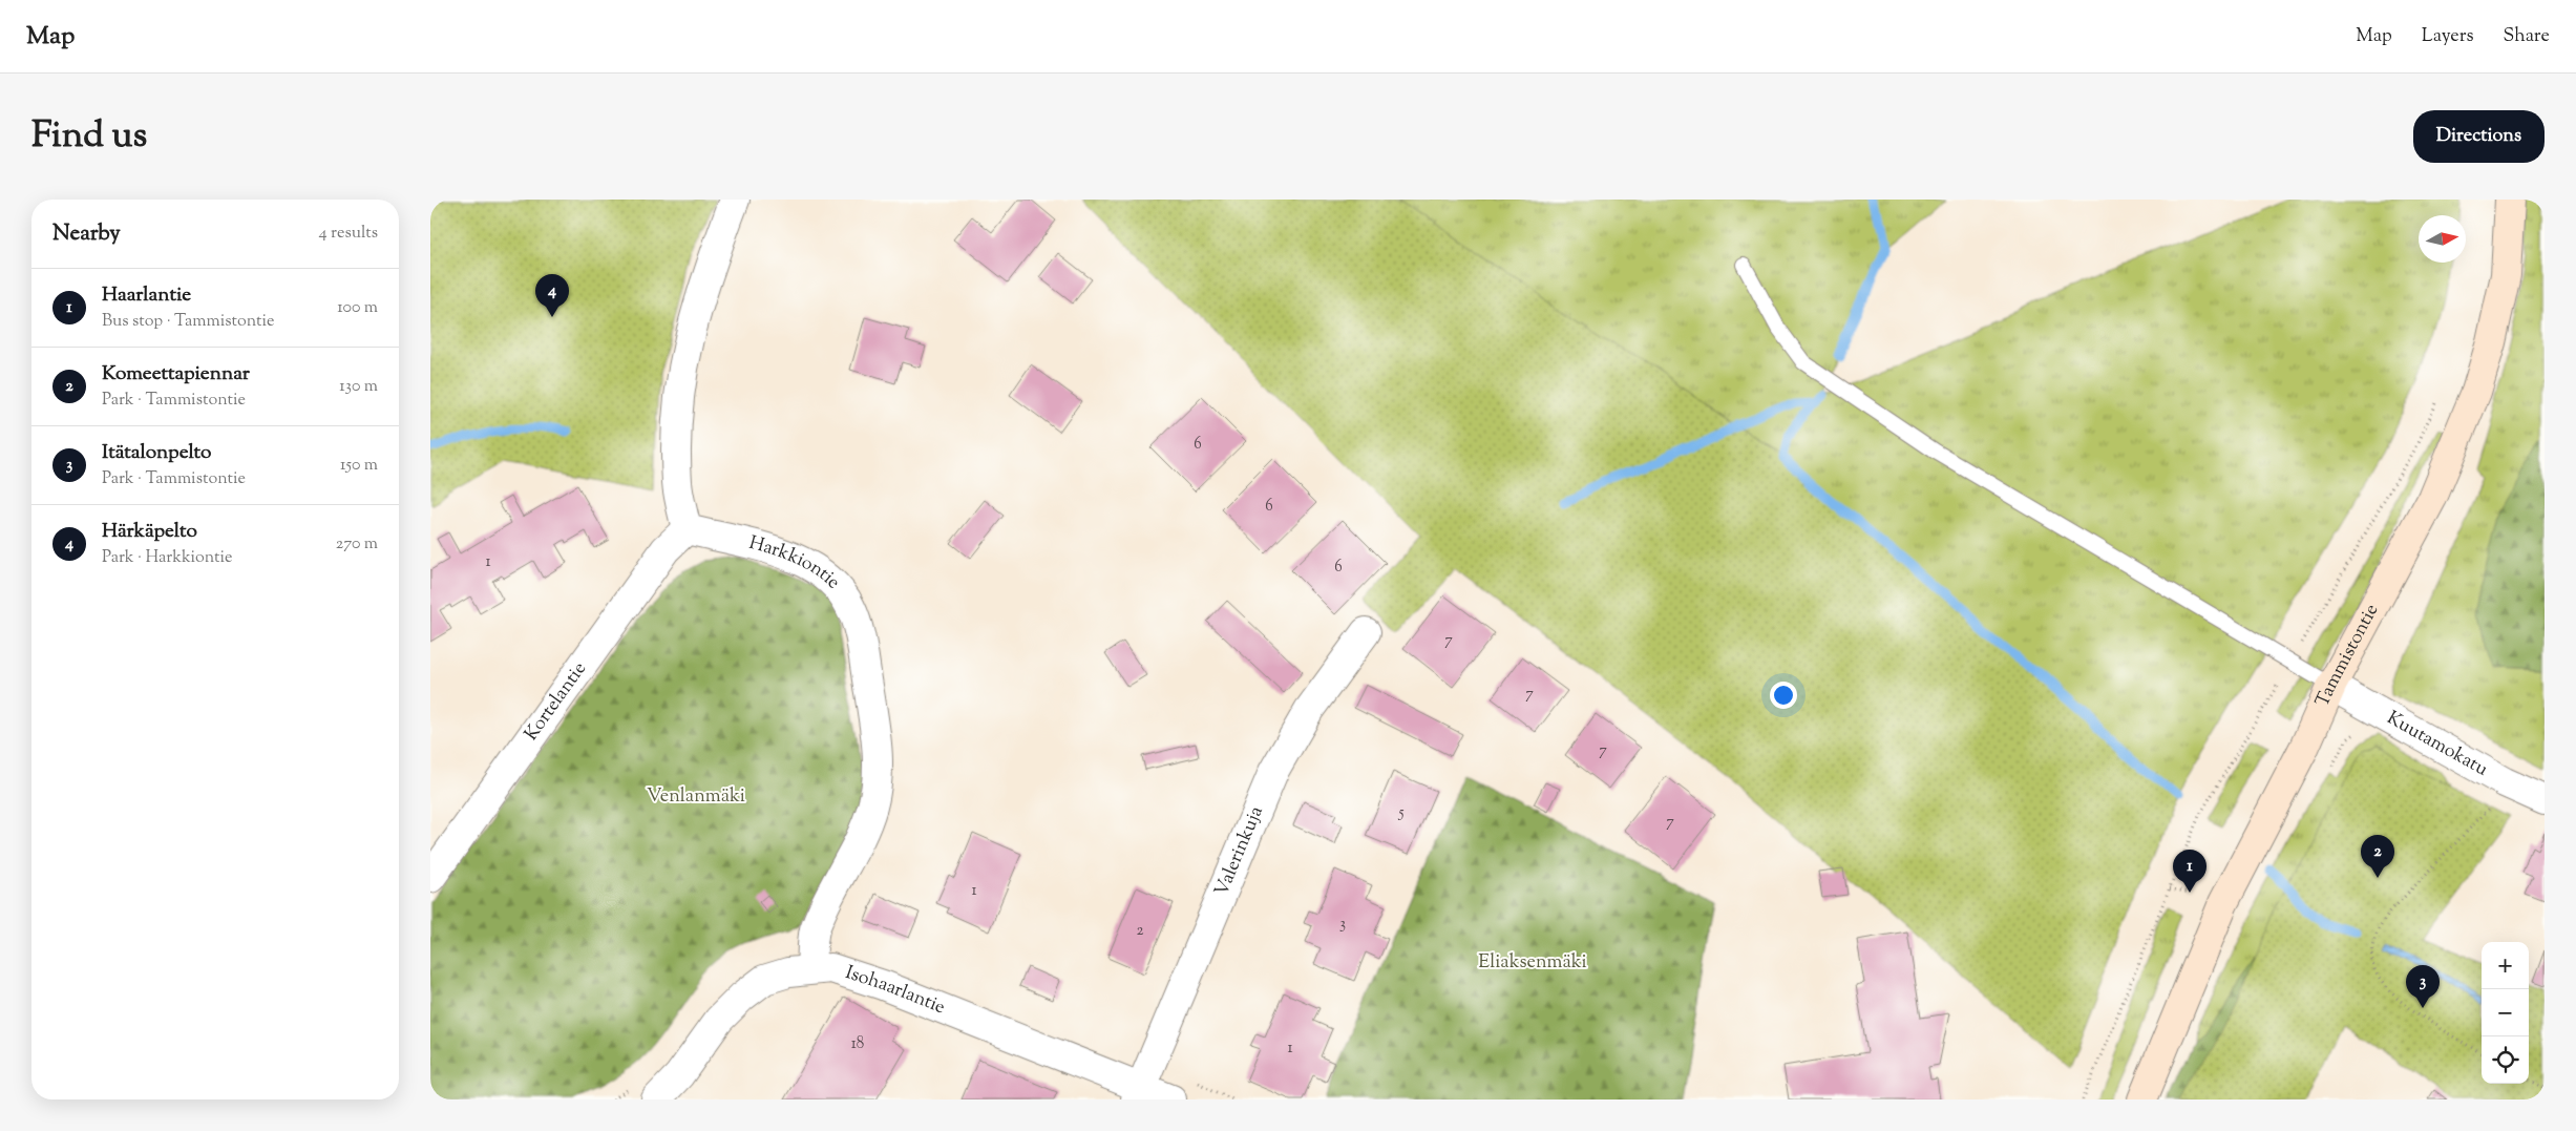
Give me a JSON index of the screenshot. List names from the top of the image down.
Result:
{
  "streets": {
    "street": [
      "Harkkiontie",
      "Tammistontie",
      "Kortelantie",
      "Kuutamokatu",
      "Valerinkuja",
      "Isohaarlantie"
    ]
  },
  "crossings": [
    ["Harkkiontie", "Kortelantie"],
    ["Harkkiontie", "Isohaarlantie"],
    ["Tammistontie", "Kuutamokatu"],
    ["Valerinkuja", "Isohaarlantie"]
  ],
  "parks": ["Venlanmäki", "Eliaksenmäki"],
  "house_numbers": [
    "6",
    "6",
    "1",
    "6",
    "7",
    "7",
    "7",
    "5",
    "7",
    "1",
    "3",
    "2",
    "18",
    "1"
  ],
  "north": "right",
  "page": {
    "header": "Map",
    "nav": ["Map", "Layers", "Share"],
    "title": "Find us",
    "buttons": "Directions",
    "heading": ["Nearby", "4 results"],
    "list": [
      {
        "mark": "1",
        "name": "Haarlantie",
        "note": "Bus stop · Tammistontie",
        "value": "100 m"
      },
      {
        "mark": "2",
        "name": "Komeettapiennar",
        "note": "Park · Tammistontie",
        "value": "130 m"
      },
      {
        "mark": "3",
        "name": "Itätalonpelto",
        "note": "Park · Tammistontie",
        "value": "150 m"
      },
      {
        "mark": "4",
        "name": "Härkäpelto",
        "note": "Park · Harkkiontie",
        "value": "270 m"
      }
    ],
    "pins": [
      "4",
      "2",
      "1",
      "3"
    ],
    "map_buttons": ["+", "−"]
  }
}
